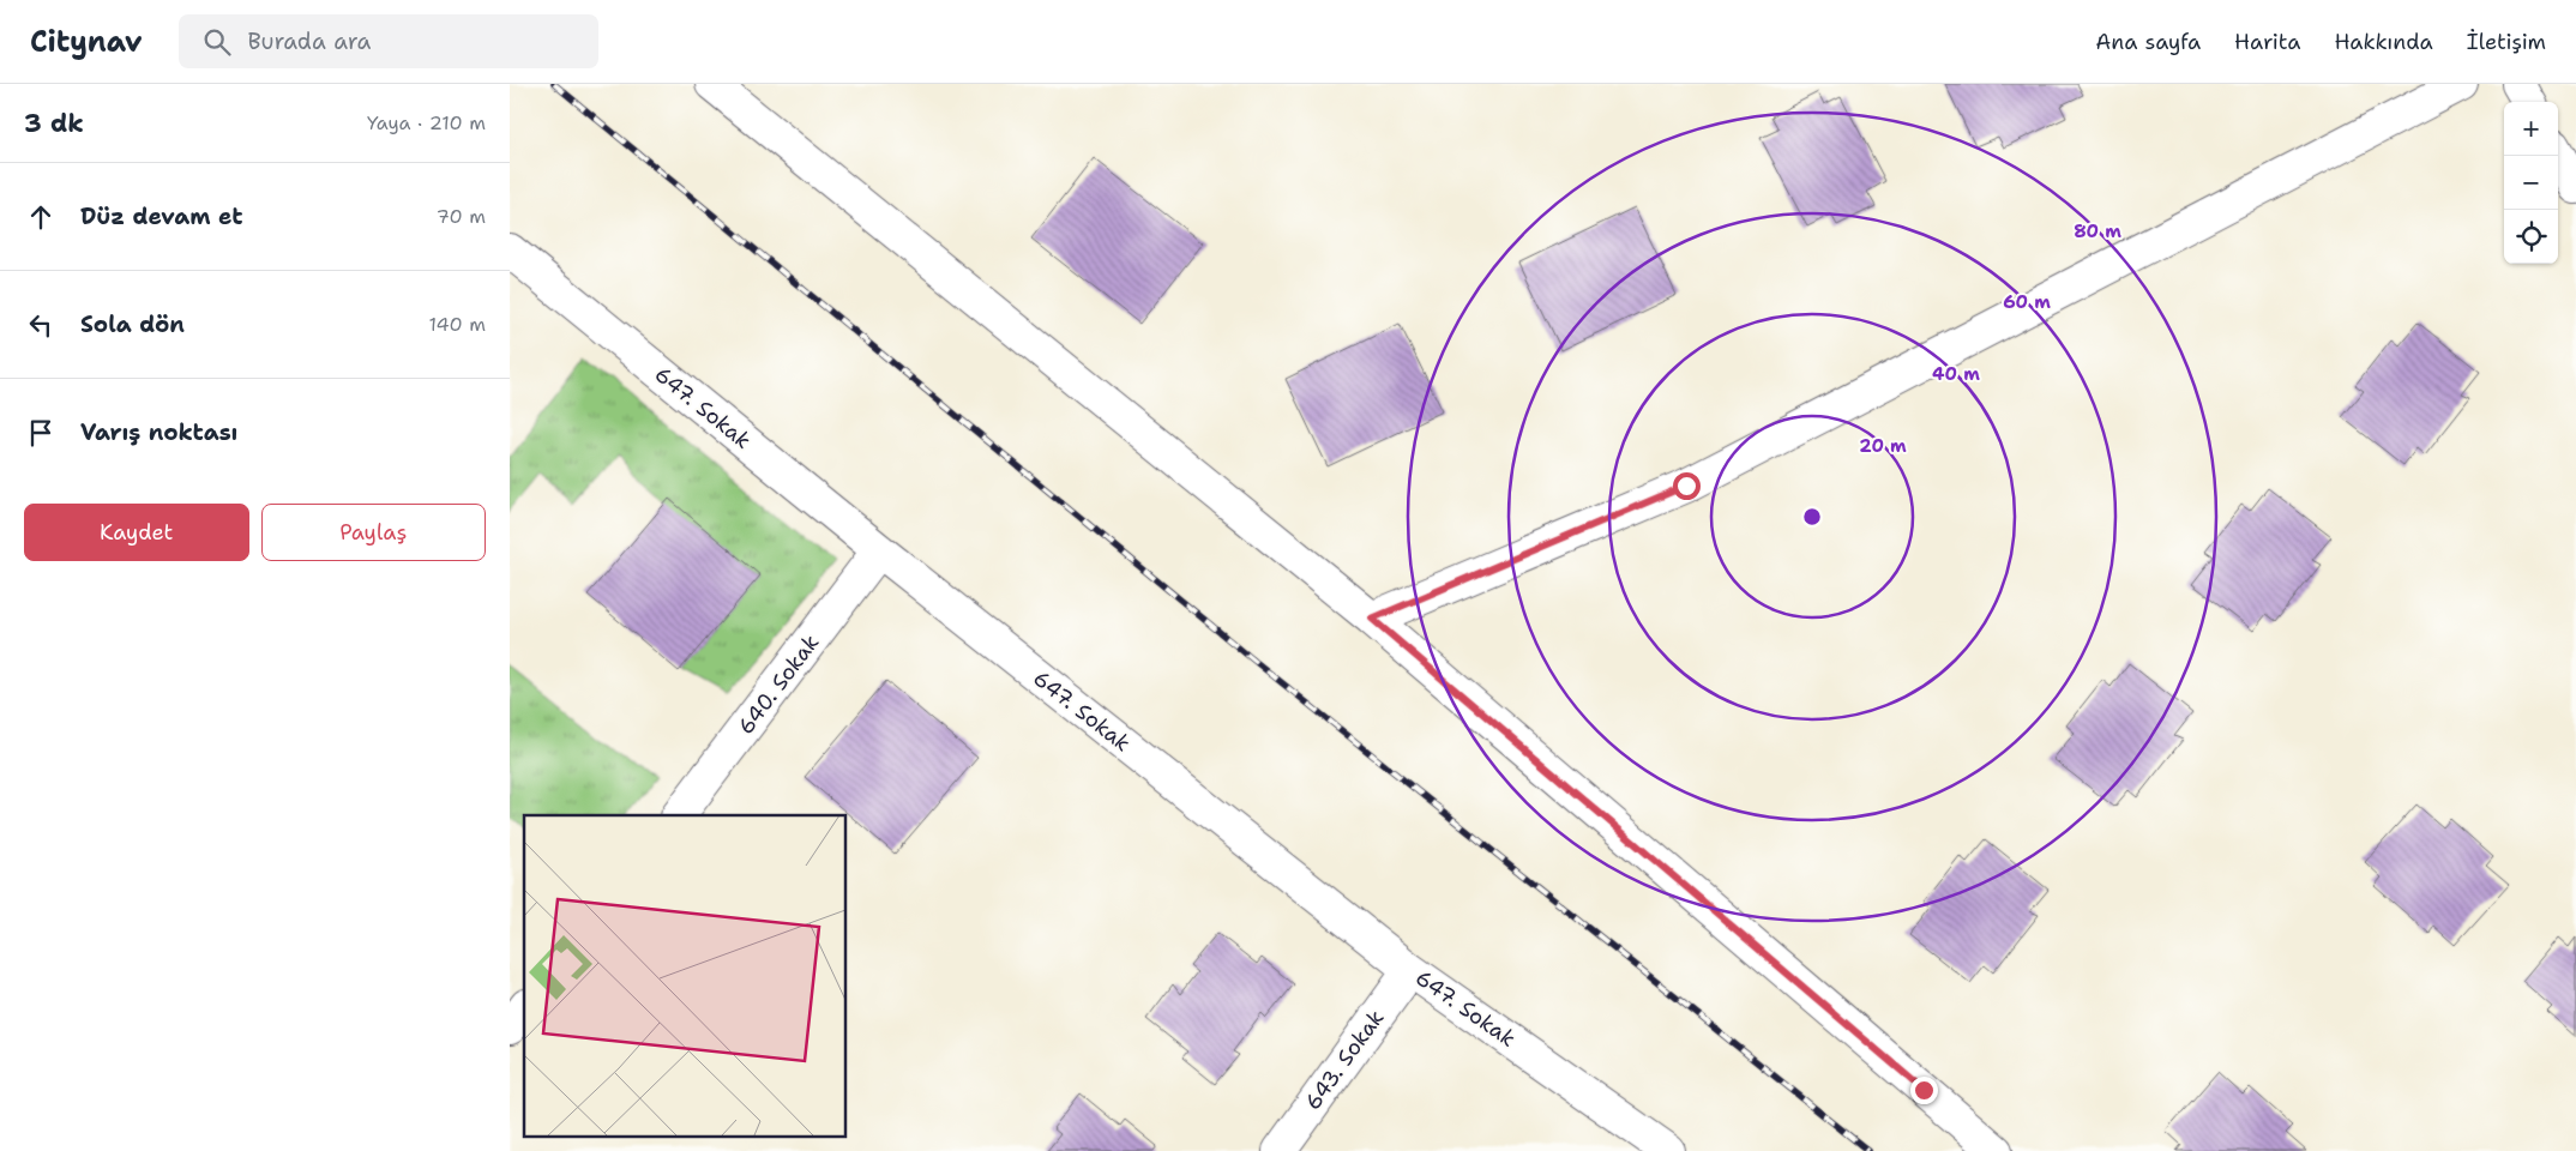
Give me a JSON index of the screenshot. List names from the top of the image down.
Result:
{
  "streets": {
    "street": ["647. Sokak", "640. Sokak", "643. Sokak"]
  },
  "crossings": [
    ["647. Sokak", "640. Sokak"],
    ["647. Sokak", "643. Sokak"]
  ],
  "page": {
    "header": "Citynav",
    "search": "Burada ara",
    "nav": [
      "Ana sayfa",
      "Harita",
      "Hakkında",
      "İletişim"
    ],
    "heading": ["3 dk", "Yaya · 210 m"],
    "map_buttons": ["+", "−"],
    "list": [
      ["Düz devam et", "70 m"],
      ["Sola dön", "140 m"],
      "Varış noktası"
    ],
    "buttons": ["Kaydet", "Paylaş"]
  },
  "rings": [
    "80 m",
    "60 m",
    "40 m",
    "20 m"
  ]
}
